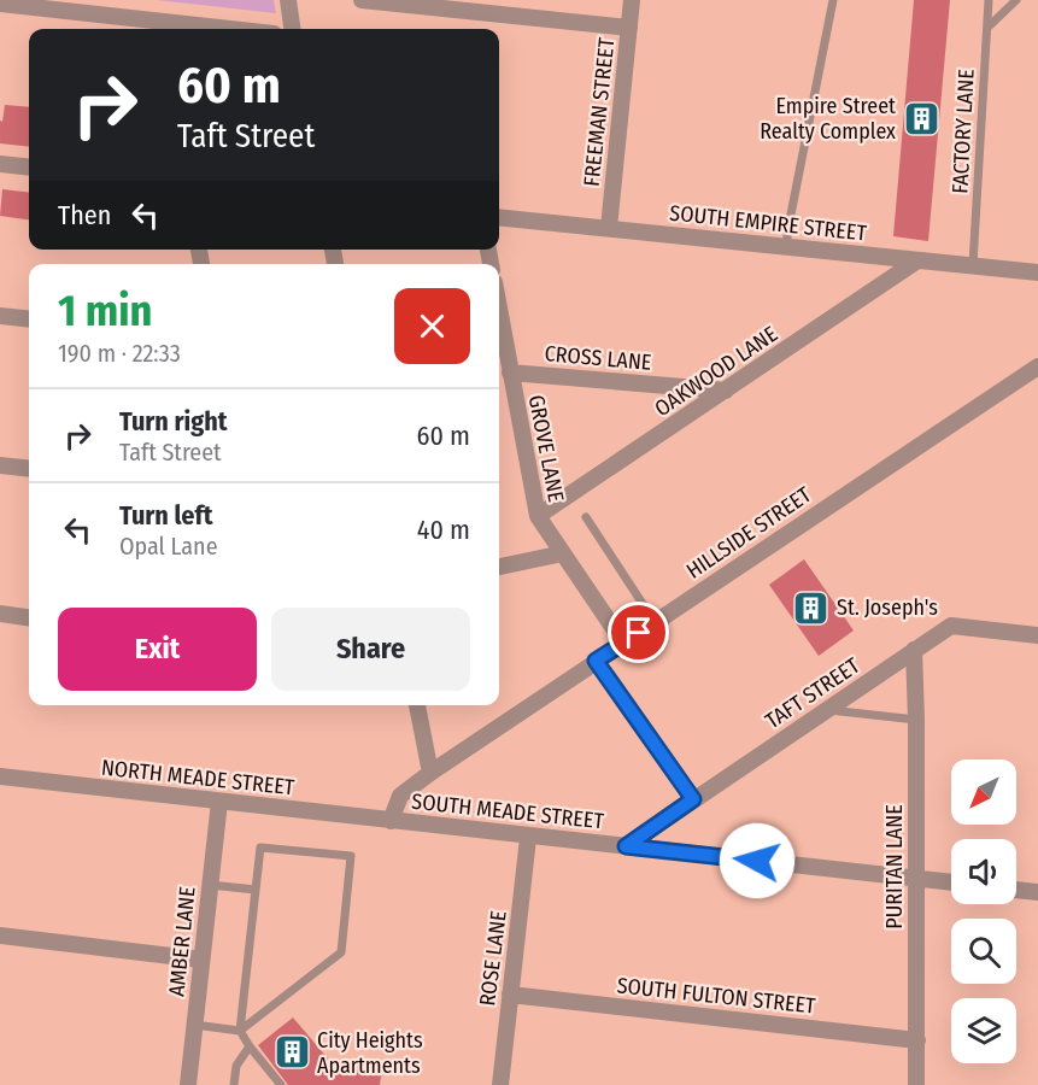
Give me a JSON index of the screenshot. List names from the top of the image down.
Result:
{
  "streets": {
    "street": [
      "FREEMAN STREET",
      "SOUTH EMPIRE STREET",
      "CROSS LANE",
      "OAKWOOD LANE",
      "GROVE LANE",
      "HILLSIDE STREET",
      "TAFT STREET",
      "NORTH MEADE STREET",
      "SOUTH MEADE STREET",
      "PURITAN LANE",
      "AMBER LANE",
      "ROSE LANE",
      "SOUTH FULTON STREET"
    ],
    "lane": ["FACTORY LANE"]
  },
  "crossings": [
    ["FREEMAN STREET", "SOUTH EMPIRE STREET"],
    ["FACTORY LANE", "SOUTH EMPIRE STREET"],
    ["SOUTH EMPIRE STREET", "OAKWOOD LANE"],
    ["CROSS LANE", "OAKWOOD LANE"],
    ["CROSS LANE", "GROVE LANE"],
    ["OAKWOOD LANE", "GROVE LANE"],
    ["GROVE LANE", "HILLSIDE STREET"],
    ["HILLSIDE STREET", "NORTH MEADE STREET"],
    ["HILLSIDE STREET", "SOUTH MEADE STREET"],
    ["TAFT STREET", "SOUTH MEADE STREET"],
    ["TAFT STREET", "PURITAN LANE"],
    ["NORTH MEADE STREET", "SOUTH MEADE STREET"],
    ["NORTH MEADE STREET", "AMBER LANE"],
    ["SOUTH MEADE STREET", "PURITAN LANE"],
    ["SOUTH MEADE STREET", "ROSE LANE"],
    ["PURITAN LANE", "SOUTH FULTON STREET"],
    ["ROSE LANE", "SOUTH FULTON STREET"]
  ],
  "places": {
    "building": ["Empire Street Realty Complex", "St. Joseph's", "City Heights Apartments"]
  },
  "north": "bottom left",
  "page": {
    "turn": ["60 m", "Taft Street"],
    "then": "Then",
    "heading": ["1 min", "190 m · 22:33"],
    "list": [
      {
        "name": "Turn right",
        "note": "Taft Street",
        "value": "60 m"
      },
      {
        "name": "Turn left",
        "note": "Opal Lane",
        "value": "40 m"
      }
    ],
    "buttons": ["Exit", "Share"]
  }
}
